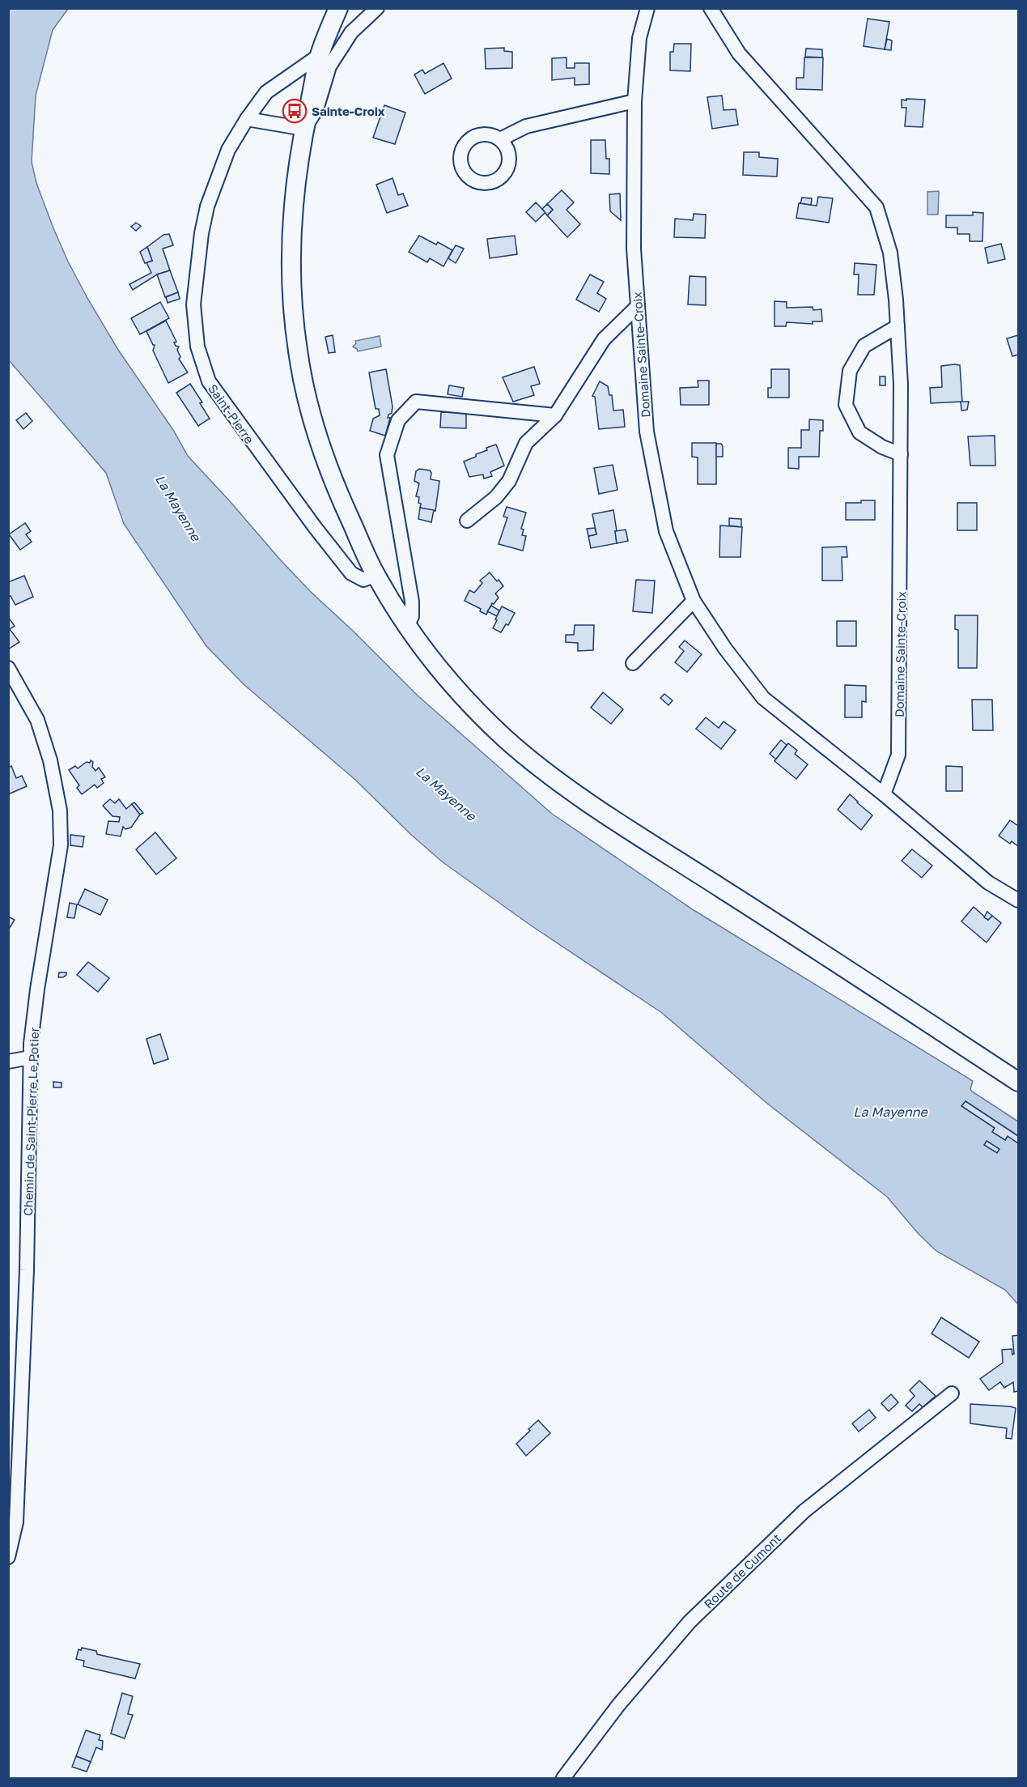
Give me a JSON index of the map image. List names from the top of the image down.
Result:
{
  "streets": {
    "street": [
      "Domaine Sainte-Croix",
      "Saint-Pierre",
      "Chemin de Saint-Pierre Le Potier",
      "Route de Cumont"
    ]
  },
  "water": ["La Mayenne"],
  "places": {
    "bus stop": ["Sainte-Croix"]
  }
}
